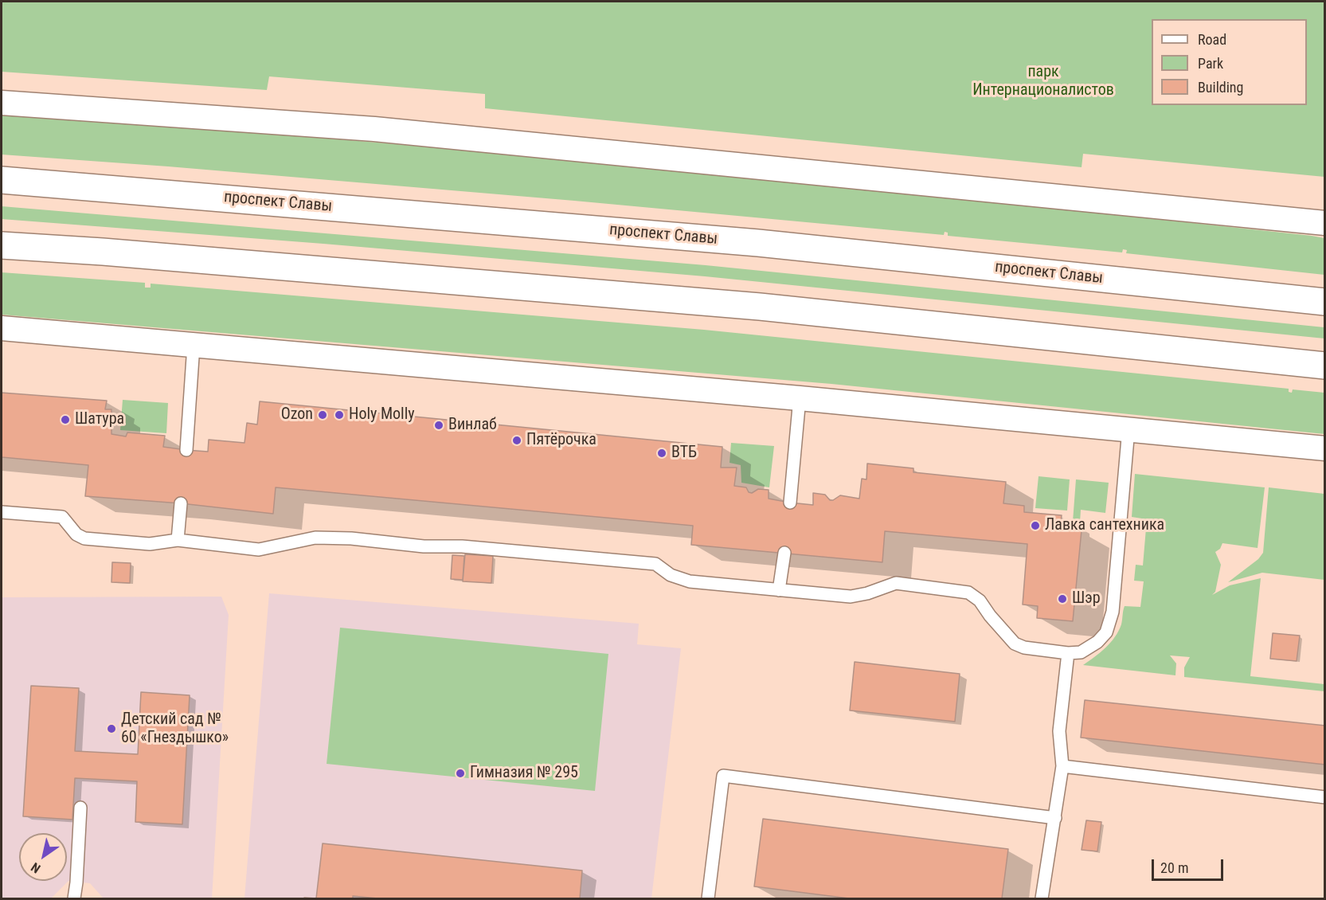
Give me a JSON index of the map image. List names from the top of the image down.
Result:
{
  "streets": {
    "main road": ["проспект Славы"]
  },
  "parks": ["парк Интернационалистов"],
  "places": [
    "Ozon",
    "Holy Molly",
    "Шатура",
    "Винлаб",
    "Пятёрочка",
    "ВТБ",
    "Лавка сантехника",
    "Шэр",
    "Детский сад № 60 «Гнездышко»",
    "Гимназия № 295"
  ],
  "legend": ["Road", "Park", "Building"],
  "scale_bar": "20 m",
  "north": "bottom left"
}
